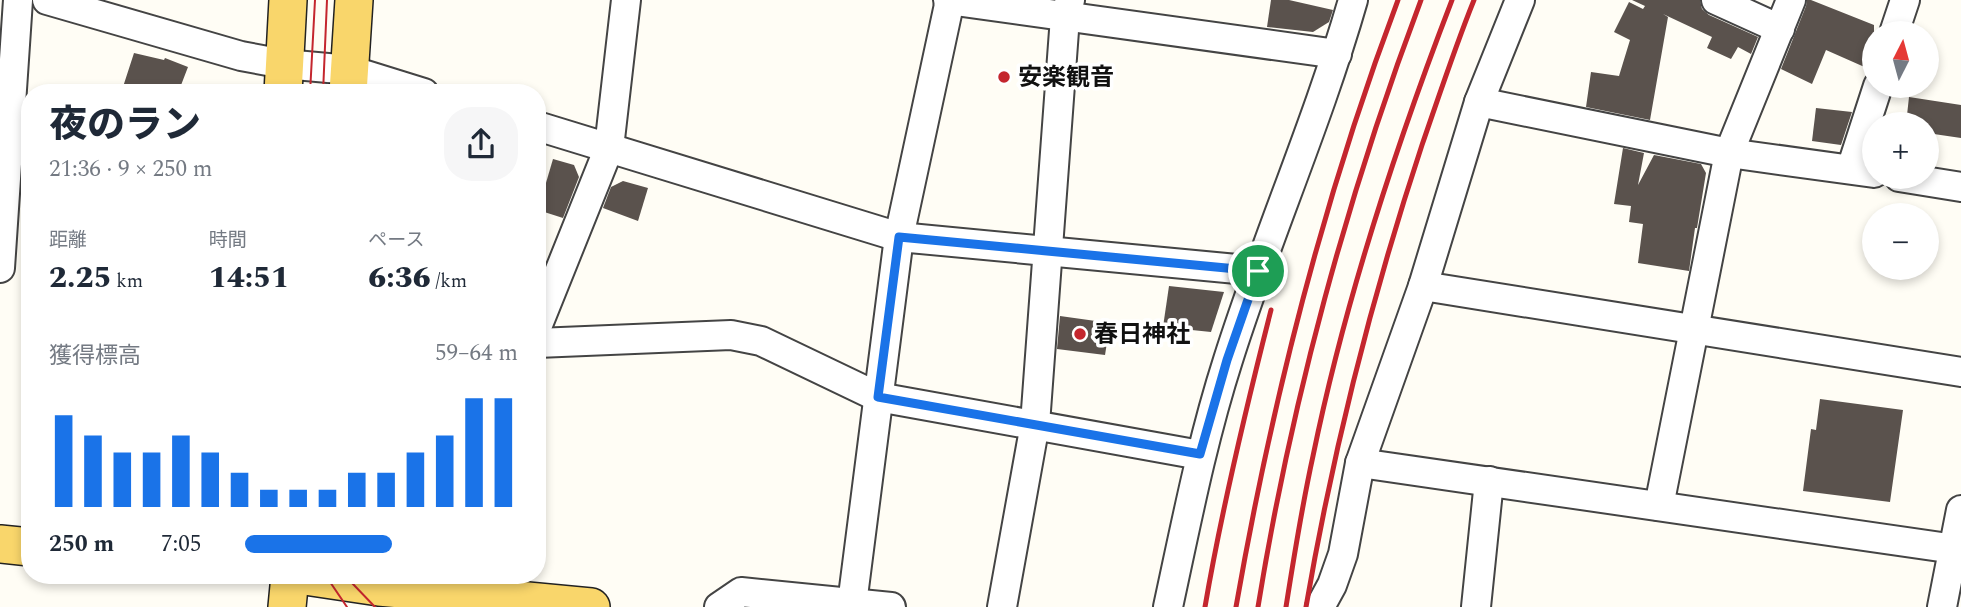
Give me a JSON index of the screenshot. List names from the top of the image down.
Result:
{
  "places": ["安楽観音", "春日神社"],
  "north": "top",
  "page": {
    "map_buttons": ["+", "−"],
    "heading": ["夜のラン", "21:36 · 9 × 250 m"],
    "stats": [
      ["距離", "2.25 km"],
      ["時間", "14:51"],
      ["ペース", "6:36 /km"]
    ],
    "chart": ["獲得標高", "59–64 m"],
    "list": [
      {
        "name": "250 m",
        "note": "7:05"
      }
    ]
  }
}
